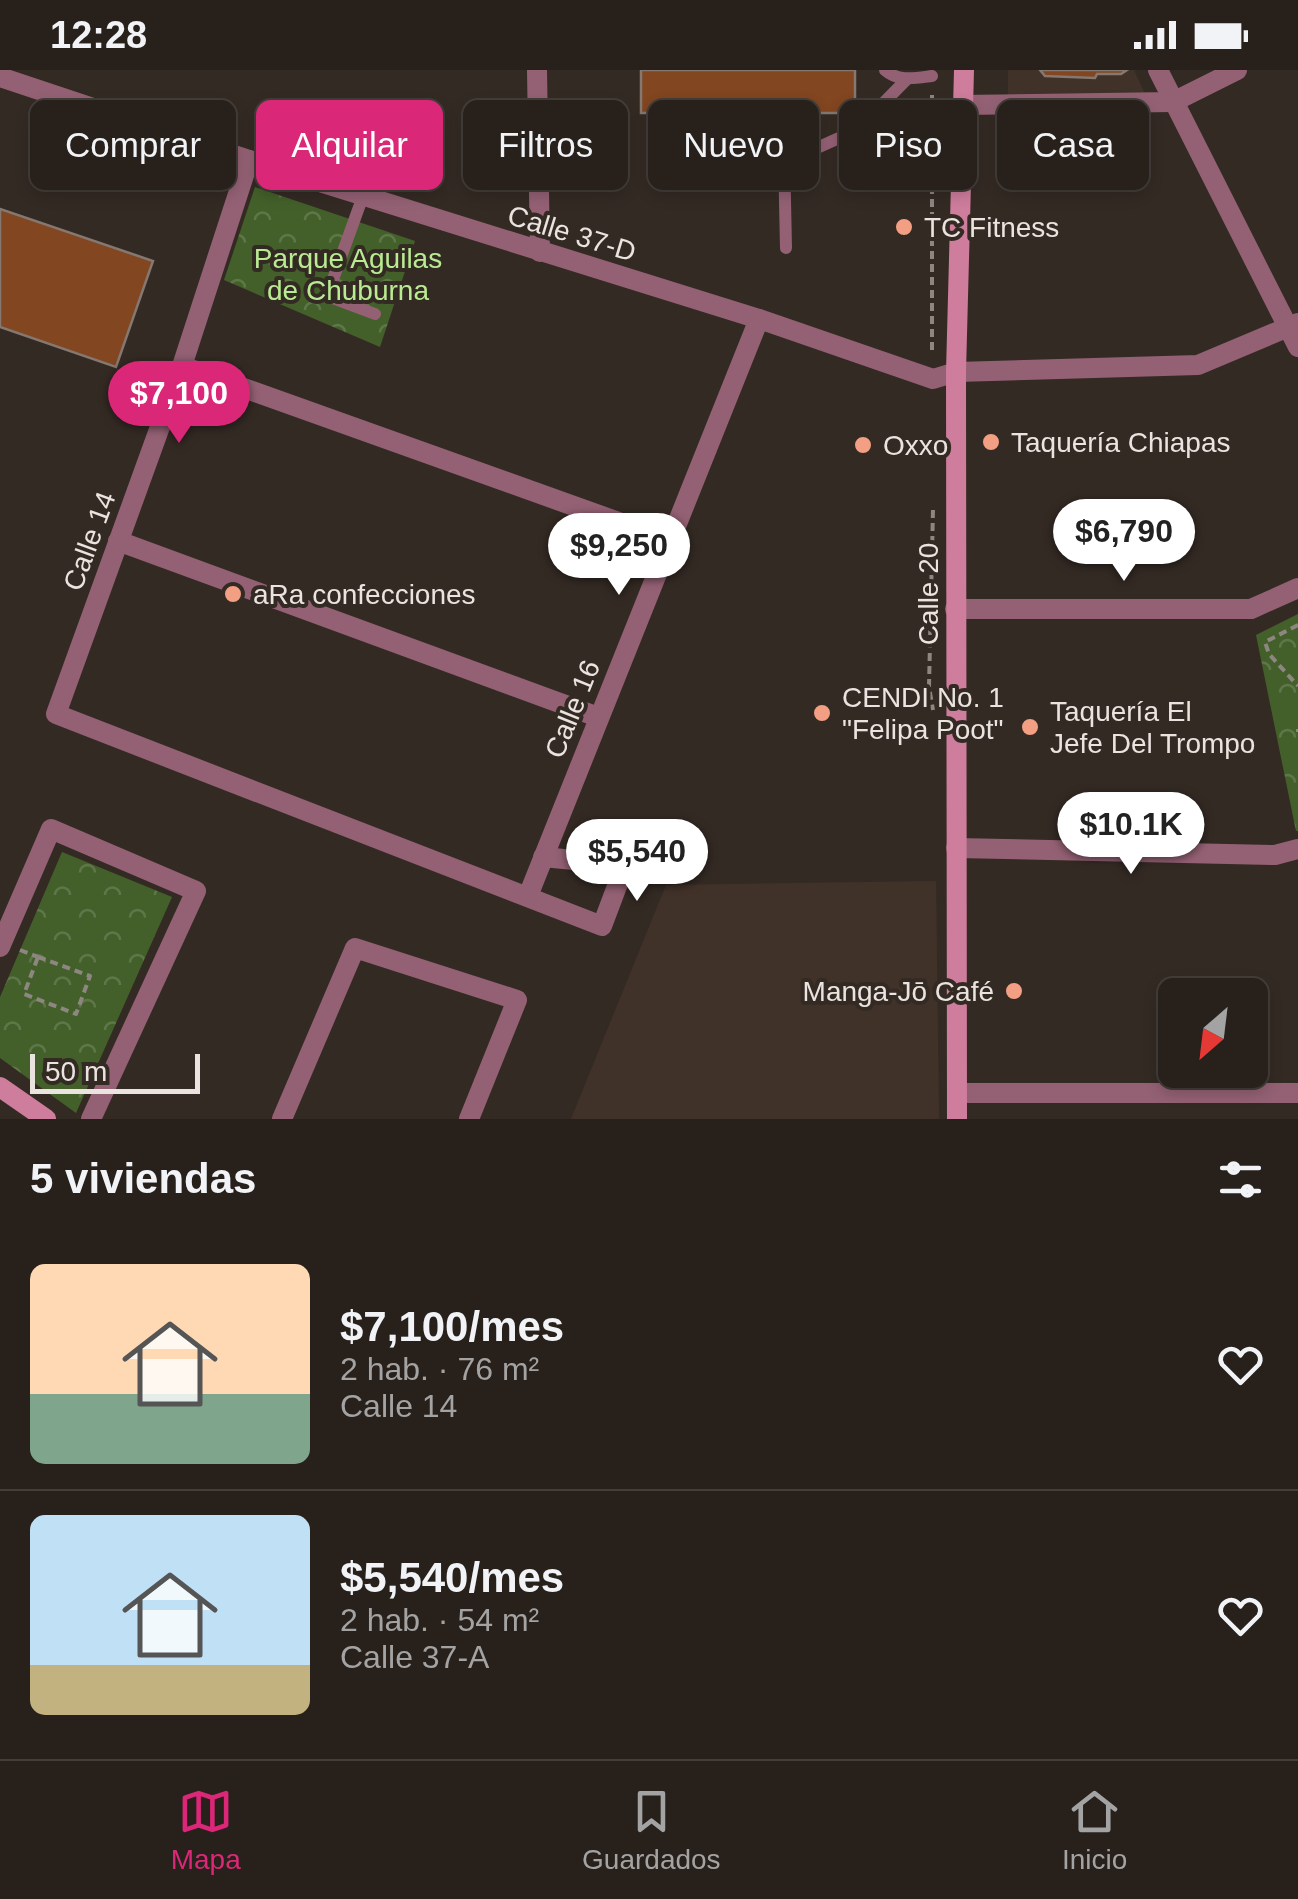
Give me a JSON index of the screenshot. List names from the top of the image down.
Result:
{
  "streets": {
    "street": [
      "Calle 37-D",
      "Calle 14",
      "Calle 20",
      "Calle 16"
    ]
  },
  "crossings": [
    ["Calle 37-D", "Calle 14"],
    ["Calle 37-D", "Calle 20"],
    ["Calle 37-D", "Calle 16"],
    ["Calle 14", "Calle 16"]
  ],
  "parks": ["Parque Aguilas de Chuburna"],
  "places": [
    "TC Fitness",
    "Taquería Chiapas",
    "Oxxo",
    "aRa confecciones",
    "CENDI No. 1 \"Felipa Poot\"",
    "Taquería El Jefe Del Trompo",
    "Manga-Jō Café"
  ],
  "scale_bar": "50 m",
  "north": "bottom left",
  "page": {
    "status": "12:28",
    "chip": [
      "Comprar",
      "Alquilar",
      "Filtros",
      "Nuevo",
      "Piso",
      "Casa"
    ],
    "price": [
      "$7,100",
      "$6,790",
      "$9,250",
      "$10.1K",
      "$5,540"
    ],
    "scale": "50 m",
    "heading": "5 viviendas",
    "list": [
      {
        "name": "$7,100/mes",
        "note": "2 hab. · 76 m² · Calle 14"
      },
      {
        "name": "$5,540/mes",
        "note": "2 hab. · 54 m² · Calle 37-A"
      }
    ],
    "tabs": ["Mapa", "Guardados", "Inicio"]
  }
}
